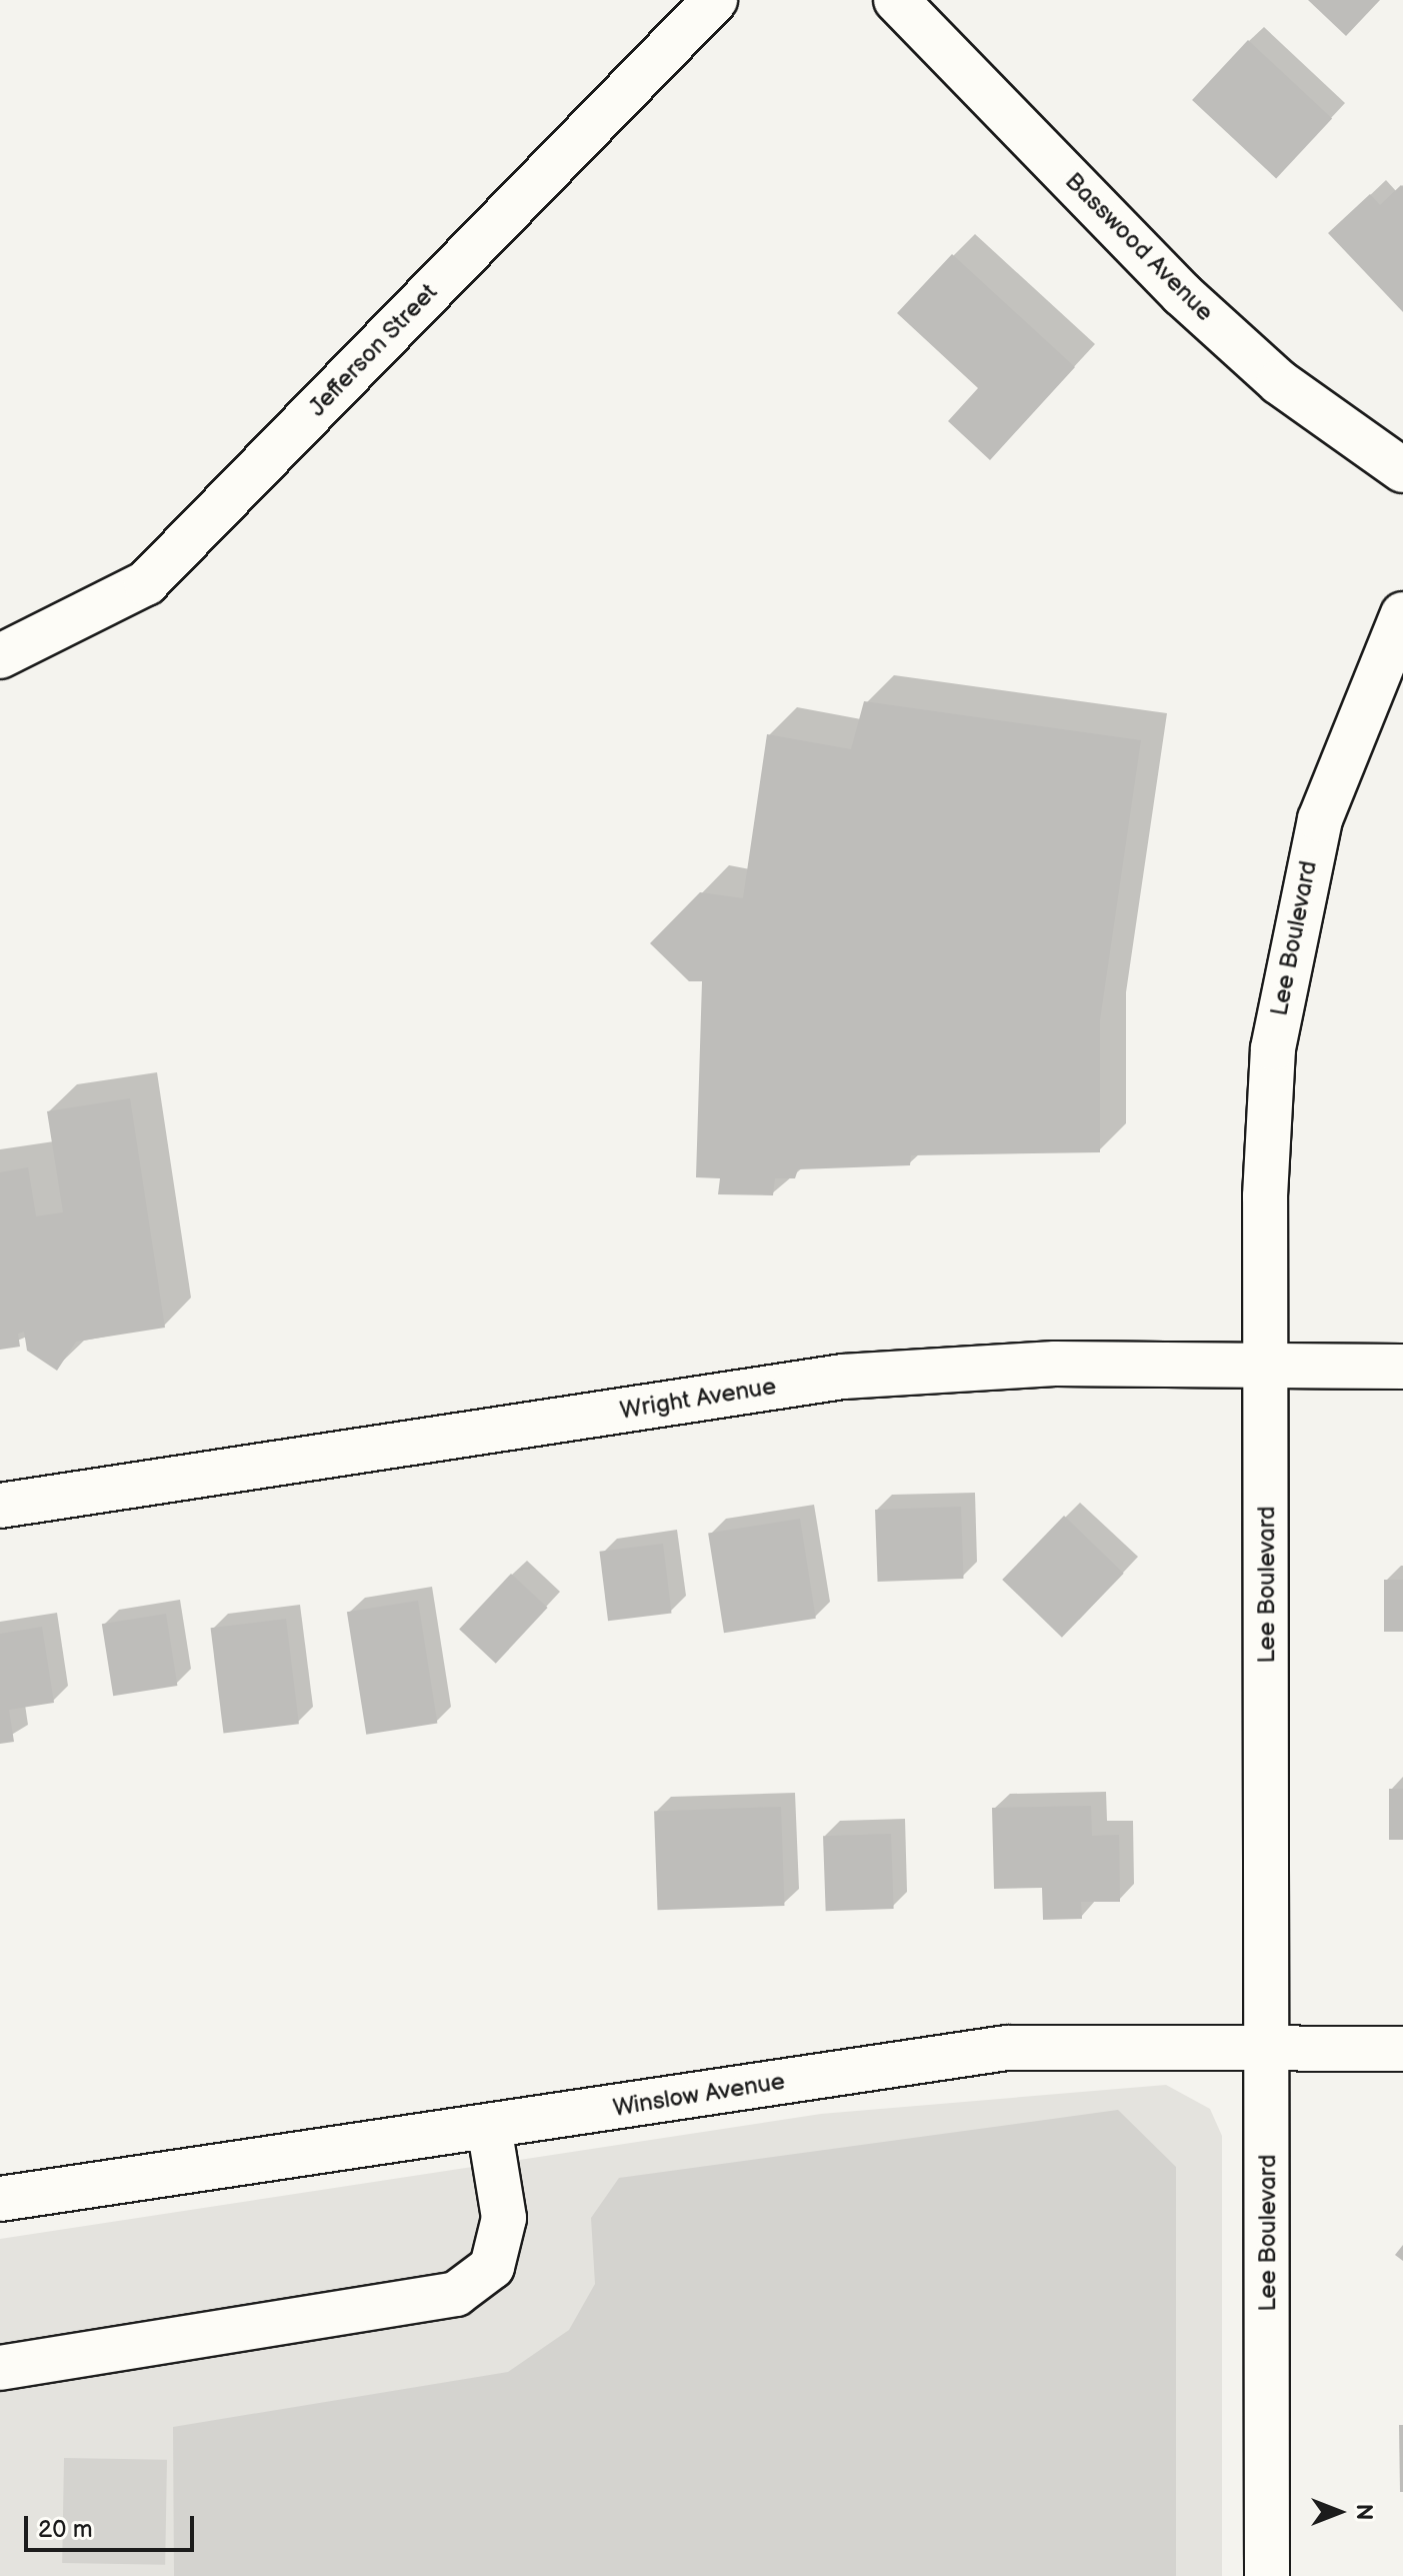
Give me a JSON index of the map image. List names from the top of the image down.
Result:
{
  "streets": {
    "street": [
      "Basswood Avenue",
      "Jefferson Street",
      "Lee Boulevard",
      "Wright Avenue",
      "Winslow Avenue"
    ]
  },
  "crossings": [
    ["Lee Boulevard", "Wright Avenue"],
    ["Lee Boulevard", "Winslow Avenue"]
  ],
  "scale_bar": "20 m",
  "north": "right"
}
